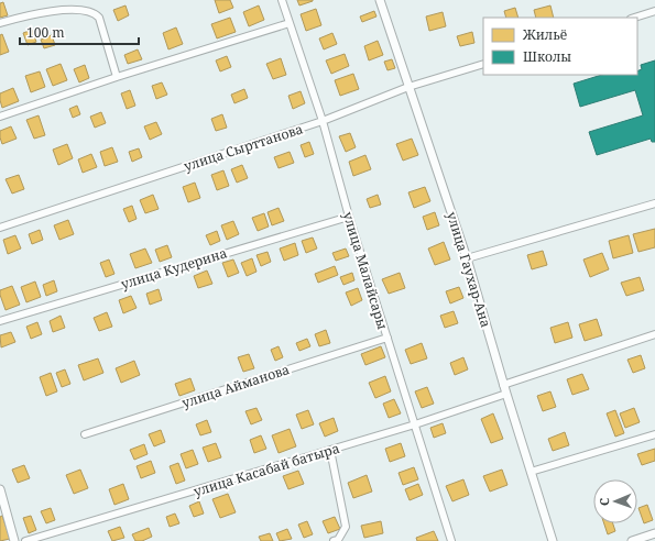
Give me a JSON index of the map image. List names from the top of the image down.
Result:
{
  "streets": {
    "street": [
      "улица Сырттанова",
      "улица Кудерина",
      "улица Гаухар-Ана",
      "улица Малайсары",
      "улица Айманова",
      "улица Касабай батыра"
    ]
  },
  "crossings": [
    ["улица Сырттанова", "улица Гаухар-Ана"],
    ["улица Сырттанова", "улица Малайсары"],
    ["улица Кудерина", "улица Малайсары"],
    ["улица Гаухар-Ана", "улица Касабай батыра"],
    ["улица Малайсары", "улица Айманова"],
    ["улица Малайсары", "улица Касабай батыра"]
  ],
  "legend": ["Жильё", "Школы"],
  "scale_bar": "100 m",
  "north": "left"
}
